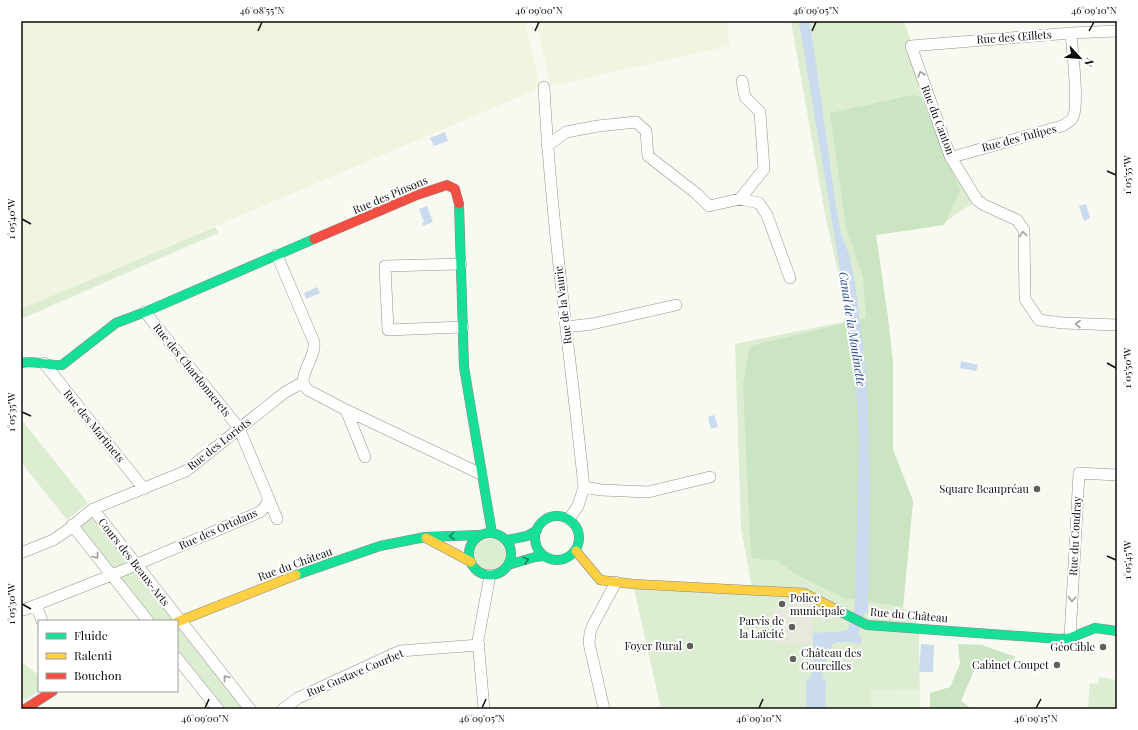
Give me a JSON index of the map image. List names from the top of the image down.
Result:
{
  "streets": {
    "street": [
      "Rue des Œillets",
      "Rue du Canton",
      "Rue des Tulipes",
      "Rue des Pinsons",
      "Rue de la Vaurie",
      "Rue des Chardonnerets",
      "Rue des Martinets",
      "Rue des Loriots",
      "Rue des Ortolans",
      "Rue du Coudray",
      "Cours des Beaux-Arts",
      "Rue du Château",
      "Rue Gustave Courbet"
    ]
  },
  "crossings": [
    ["Rue des Œillets", "Rue du Canton"],
    ["Rue des Œillets", "Rue des Tulipes"],
    ["Rue du Canton", "Rue des Tulipes"],
    ["Rue des Pinsons", "Rue des Chardonnerets"],
    ["Rue des Pinsons", "Rue du Château"],
    ["Rue de la Vaurie", "Rue du Château"],
    ["Rue des Chardonnerets", "Rue des Loriots"],
    ["Rue des Martinets", "Rue des Loriots"],
    ["Rue des Loriots", "Cours des Beaux-Arts"],
    ["Rue des Ortolans", "Cours des Beaux-Arts"],
    ["Rue du Coudray", "Rue du Château"],
    ["Cours des Beaux-Arts", "Rue du Château"]
  ],
  "one_way": ["Rue du Canton", "Rue du Coudray"],
  "water": ["Canal de la Moulinette"],
  "places": [
    "Square Beaupréau",
    "Police municipale",
    "Parvis de la Laïcité",
    "Foyer Rural",
    "GéoCible",
    "Château des Coureilles",
    "Cabinet Coupet"
  ],
  "legend": ["Fluide", "Ralenti", "Bouchon"],
  "north": "bottom right",
  "coordinates": [
    "46°08'55\"N",
    "46°09'00\"N",
    "46°09'05\"N",
    "46°09'10\"N",
    "1°05'55\"W",
    "1°05'40\"W",
    "1°05'50\"W",
    "1°05'35\"W",
    "1°05'45\"W",
    "1°05'30\"W",
    "46°09'15\"N"
  ]
}
